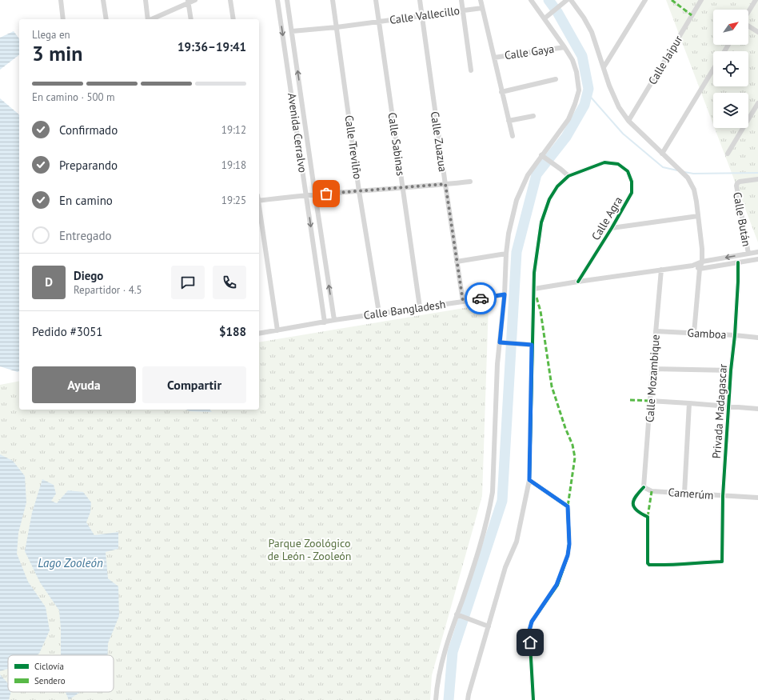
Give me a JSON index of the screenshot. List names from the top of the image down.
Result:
{
  "streets": {
    "street": [
      "Calle Vallecillo",
      "Calle Gaya",
      "Calle Jaipur",
      "Avenida Cerralvo",
      "Calle Zuazua",
      "Calle Sabinas",
      "Calle Trevilño",
      "Calle Agra",
      "Calle Bután",
      "Calle Bangladesh",
      "Gamboa",
      "Calle Mozambique",
      "Privada Madagascar",
      "Camerúm"
    ]
  },
  "crossings": [
    ["Calle Vallecillo", "Avenida Cerralvo"],
    ["Calle Vallecillo", "Calle Zuazua"],
    ["Calle Vallecillo", "Calle Sabinas"],
    ["Calle Vallecillo", "Calle Trevilño"],
    ["Avenida Cerralvo", "Calle Bangladesh"],
    ["Calle Zuazua", "Calle Bangladesh"],
    ["Calle Sabinas", "Calle Bangladesh"],
    ["Calle Trevilño", "Calle Bangladesh"],
    ["Gamboa", "Calle Mozambique"],
    ["Gamboa", "Privada Madagascar"],
    ["Calle Mozambique", "Privada Madagascar"],
    ["Calle Mozambique", "Camerúm"],
    ["Privada Madagascar", "Camerúm"]
  ],
  "water": ["Lago Zooleón"],
  "parks": ["Parque Zoológico de León - Zooleón"],
  "legend": ["Ciclovía", "Sendero"],
  "north": "top right",
  "page": {
    "heading": ["3 min", "Llega en", "19:36–19:41"],
    "panel": [
      "Diego",
      "Repartidor · 4.5",
      "Pedido #3051",
      "$188"
    ],
    "bar": "En camino · 500 m",
    "list": [
      ["Confirmado", "19:12"],
      ["Preparando", "19:18"],
      ["En camino", "19:25"],
      "Entregado"
    ],
    "round": "D",
    "buttons": ["Ayuda", "Compartir"]
  }
}
